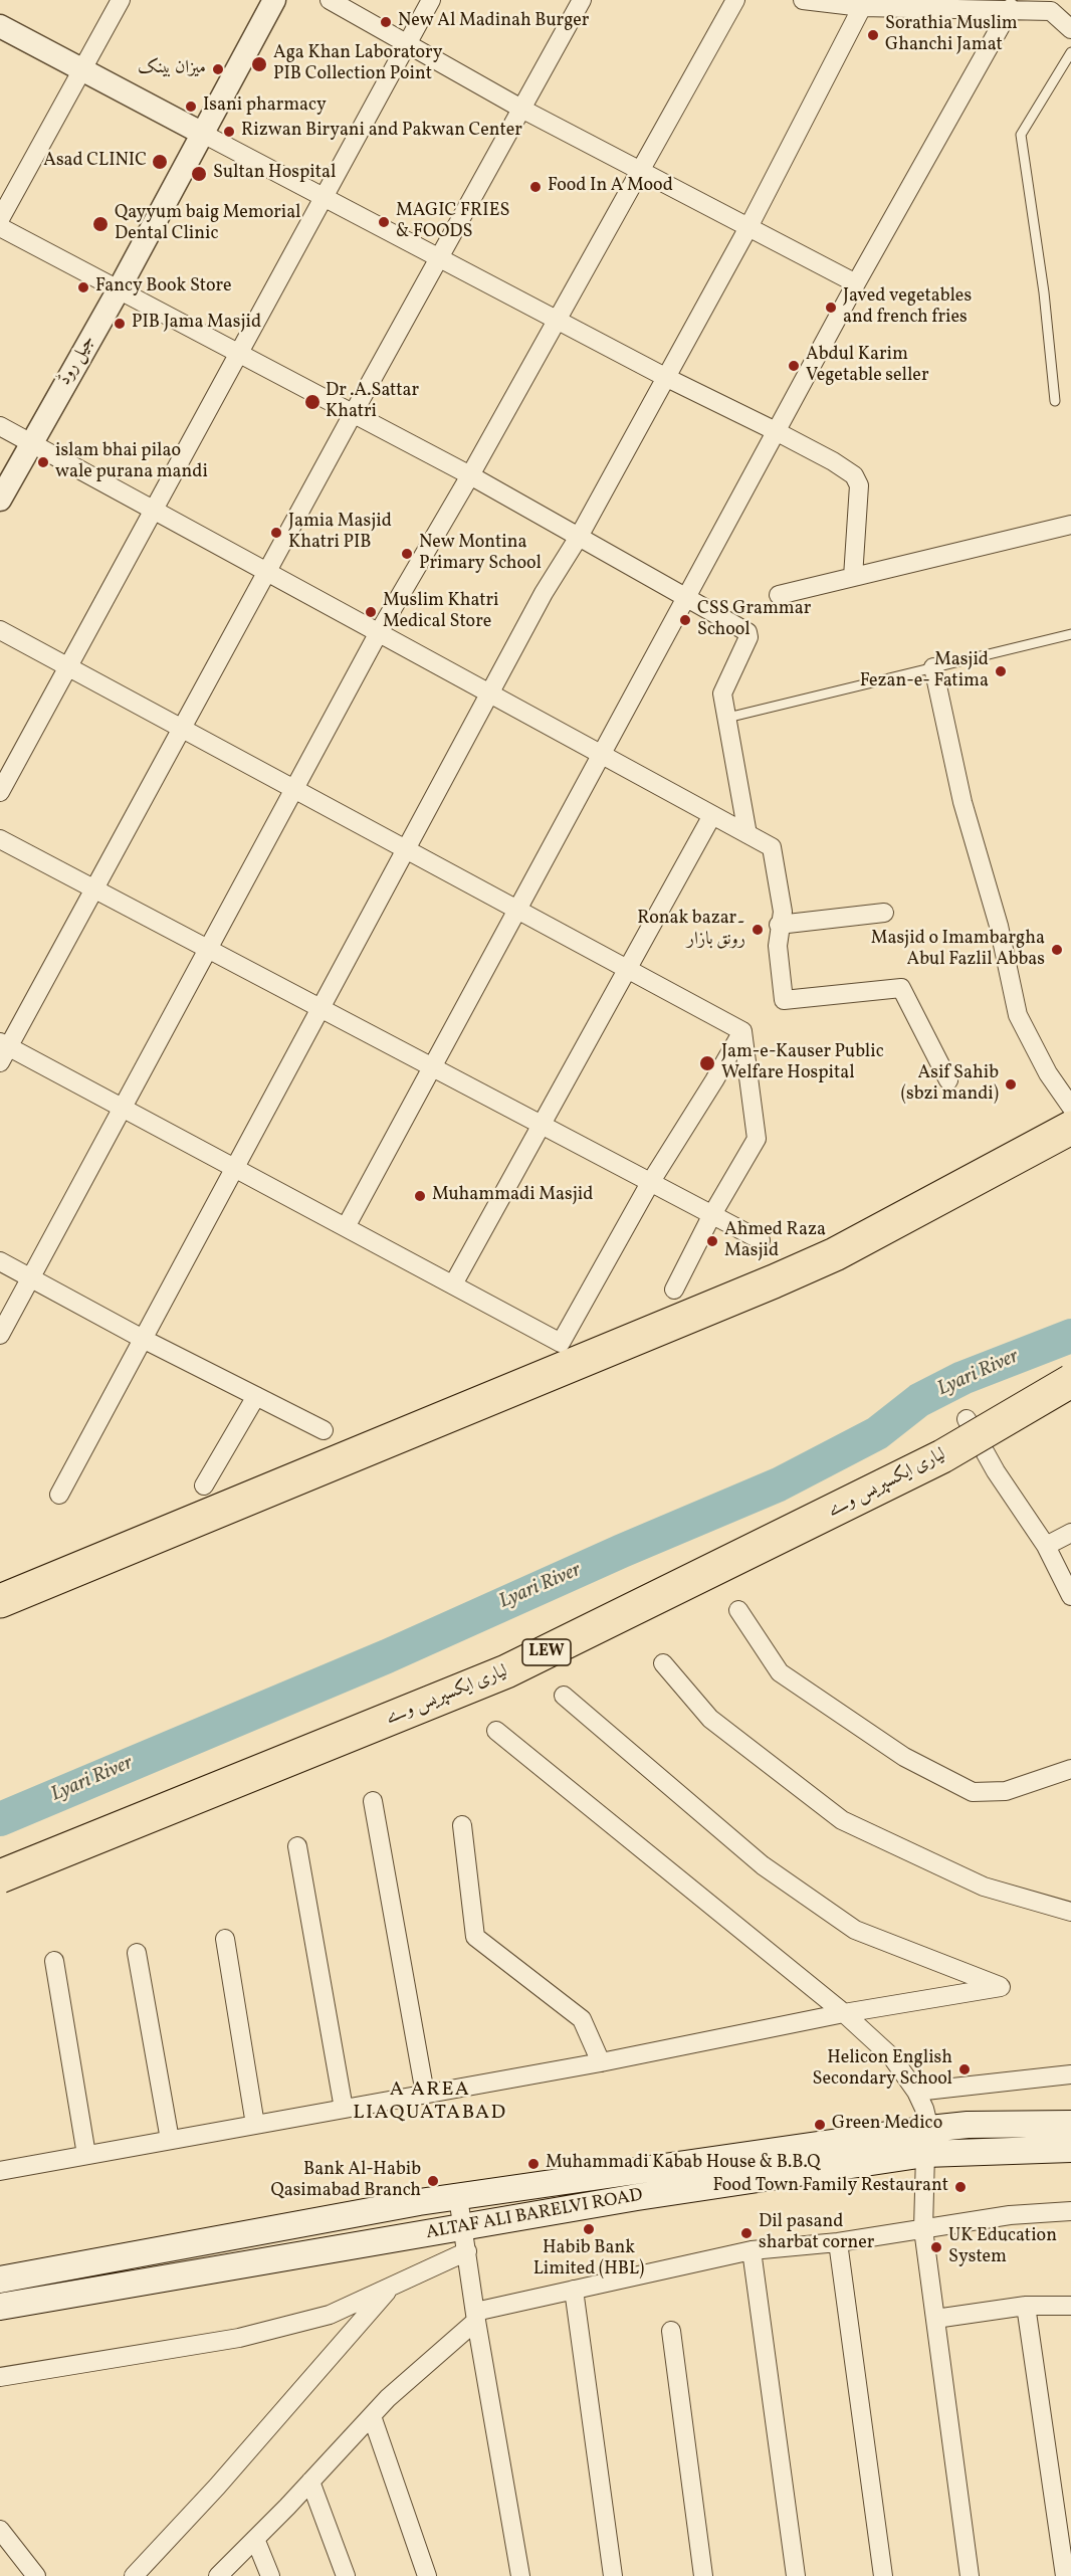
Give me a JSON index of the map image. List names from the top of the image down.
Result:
{
  "streets": {
    "highway": ["لیاری ایکسپریس وے", "LEW"],
    "main road": ["ALTAF ALI BARELVI ROAD"],
    "street": ["جیل روڈ"]
  },
  "districts": ["A AREA LIAQUATABAD"],
  "water": ["Lyari River"],
  "places": [
    "New Al Madinah Burger",
    "Sorathia Muslim Ghanchi Jamat",
    "Aga Khan Laboratory PIB Collection Point",
    "میزان بینک",
    "Isani pharmacy",
    "Rizwan Biryani and Pakwan Center",
    "Asad CLINIC",
    "Sultan Hospital",
    "Food In A Mood",
    "MAGIC FRIES & FOODS",
    "Qayyum baig Memorial Dental Clinic",
    "Fancy Book Store",
    "Javed vegetables and french fries",
    "PIB Jama Masjid",
    "Abdul Karim Vegetable seller",
    "Dr .A.Sattar Khatri",
    "islam bhai pilao wale purana mandi",
    "Jamia Masjid Khatri PIB",
    "New Montina Primary School",
    "Muslim Khatri Medical Store",
    "CSS Grammar School",
    "Masjid Fezan-e- Fatima",
    "Ronak bazar۔ رونق بازار",
    "Masjid o Imambargha Abul Fazlil Abbas",
    "Jam-e-Kauser Public Welfare Hospital",
    "Asif Sahib (sbzi mandi)",
    "Muhammadi Masjid",
    "Ahmed Raza Masjid",
    "Helicon English Secondary School",
    "Green Medico",
    "Muhammadi Kabab House & B.B.Q",
    "Bank Al-Habib Qasimabad Branch",
    "Food Town Family Restaurant",
    "Habib Bank Limited (HBL)",
    "Dil pasand sharbat corner",
    "UK Education System"
  ]
}
